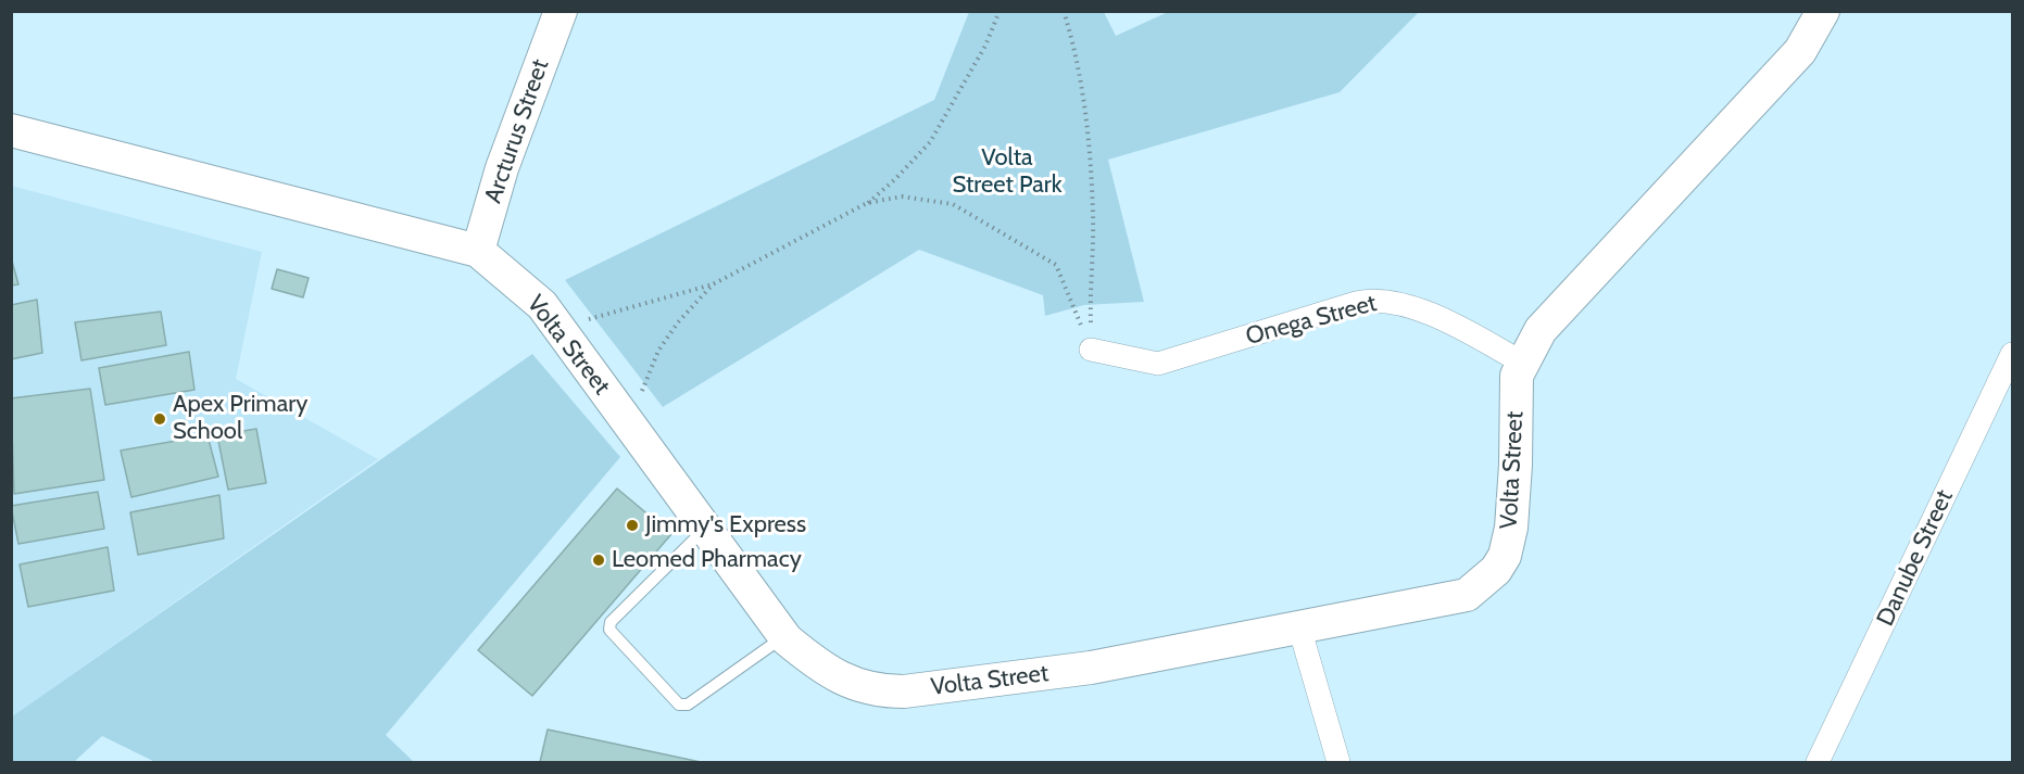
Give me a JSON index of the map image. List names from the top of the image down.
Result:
{
  "streets": {
    "street": [
      "Arcturus Street",
      "Onega Street",
      "Volta Street",
      "Danube Street"
    ]
  },
  "crossings": [
    ["Arcturus Street", "Volta Street"],
    ["Onega Street", "Volta Street"]
  ],
  "parks": ["Volta Street Park"],
  "places": ["Apex Primary School", "Jimmy's Express", "Leomed Pharmacy"]
}
